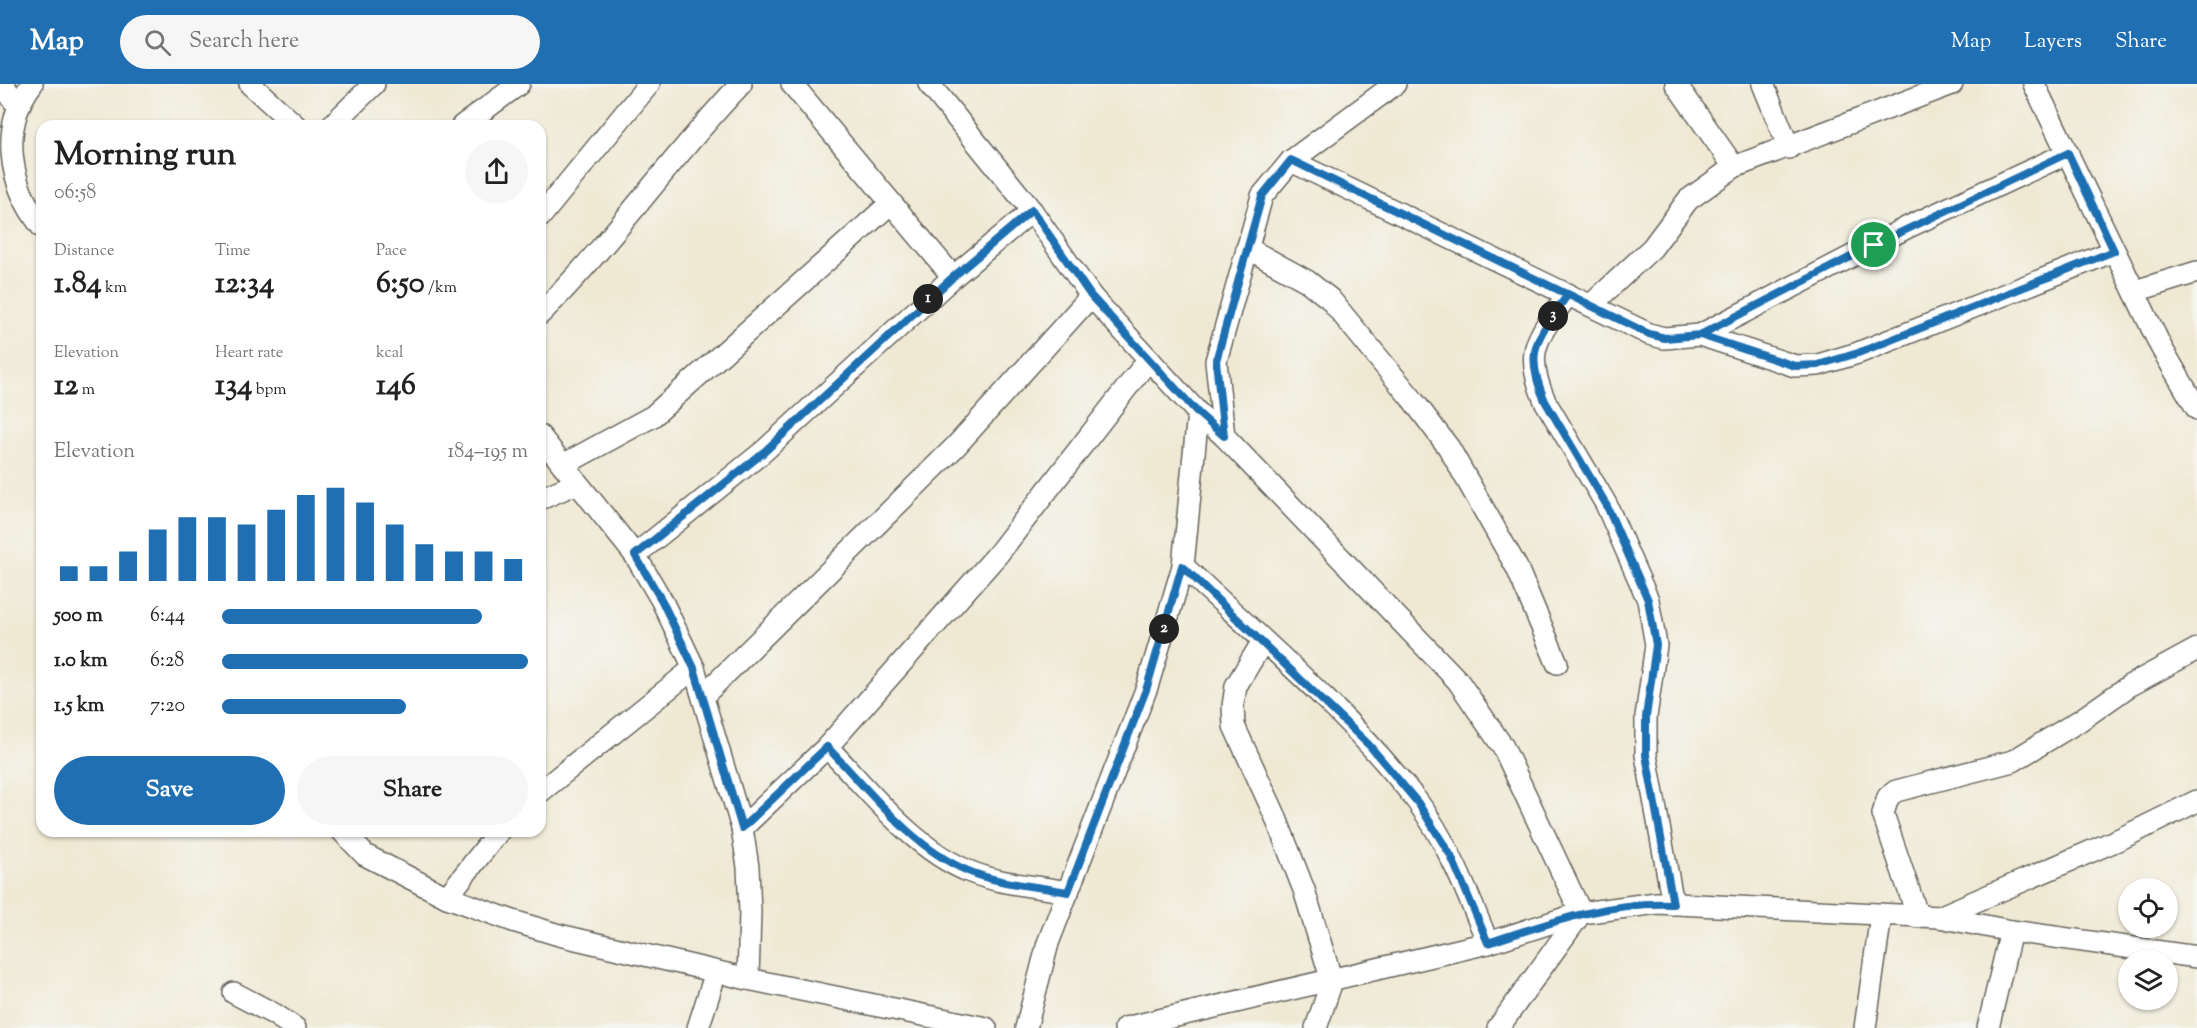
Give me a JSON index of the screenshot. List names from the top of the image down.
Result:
{
  "page": {
    "header": "Map",
    "search": "Search here",
    "nav": ["Map", "Layers", "Share"],
    "heading": ["Morning run", "06:58"],
    "stats": [
      ["Distance", "1.84 km"],
      ["Time", "12:34"],
      ["Pace", "6:50 /km"],
      ["Elevation", "12 m"],
      ["Heart rate", "134 bpm"],
      ["kcal", "146"]
    ],
    "pins": ["1", "3", "2"],
    "chart": ["Elevation", "184–195 m"],
    "list": [
      {
        "name": "500 m",
        "note": "6:44"
      },
      {
        "name": "1.0 km",
        "note": "6:28"
      },
      {
        "name": "1.5 km",
        "note": "7:20"
      }
    ],
    "buttons": ["Save", "Share"]
  }
}
